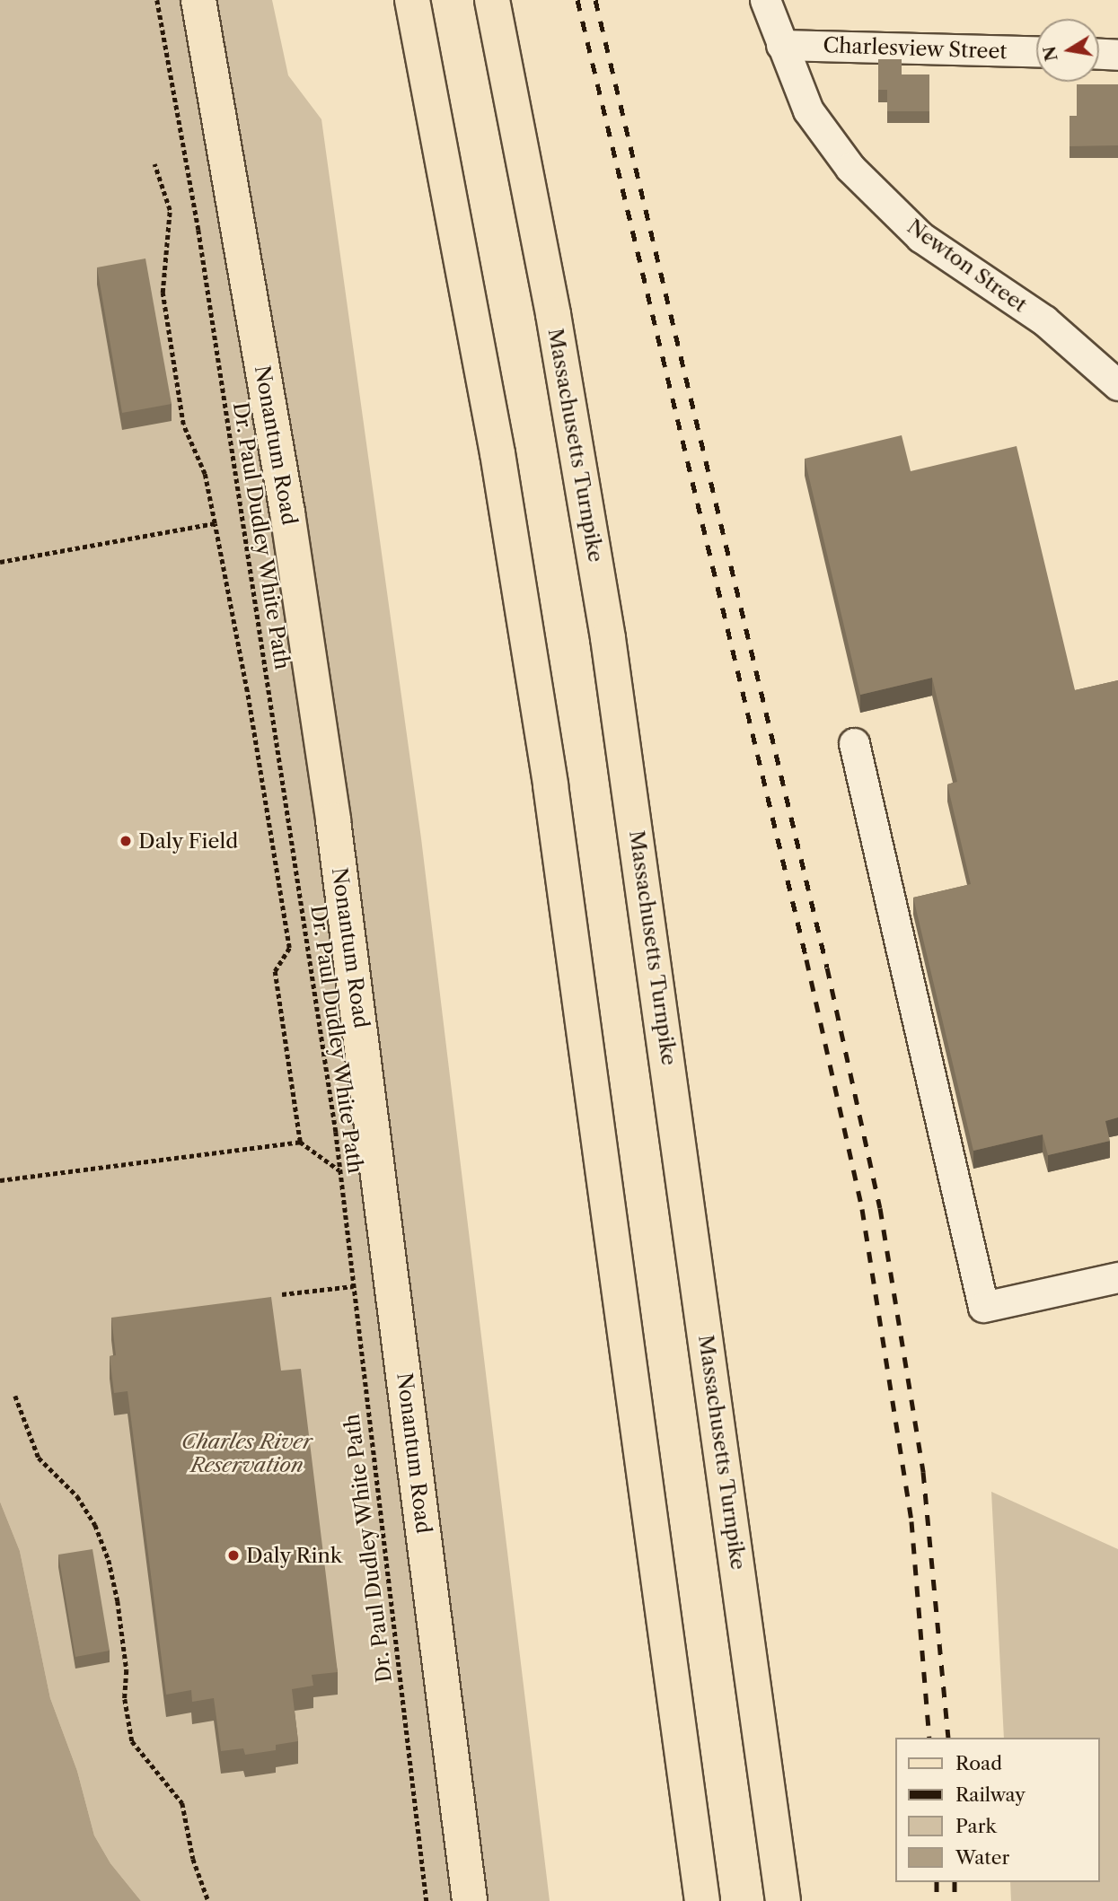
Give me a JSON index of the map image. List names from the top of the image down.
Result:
{
  "streets": {
    "main road": ["Nonantum Road", "Massachusetts Turnpike"],
    "street": ["Charlesview Street", "Newton Street"],
    "path": ["Dr. Paul Dudley White Path"]
  },
  "crossings": [
    ["Charlesview Street", "Newton Street"]
  ],
  "parks": ["Charles River Reservation"],
  "places": ["Daly Field", "Daly Rink"],
  "legend": [
    "Road",
    "Railway",
    "Park",
    "Water"
  ],
  "north": "left"
}
